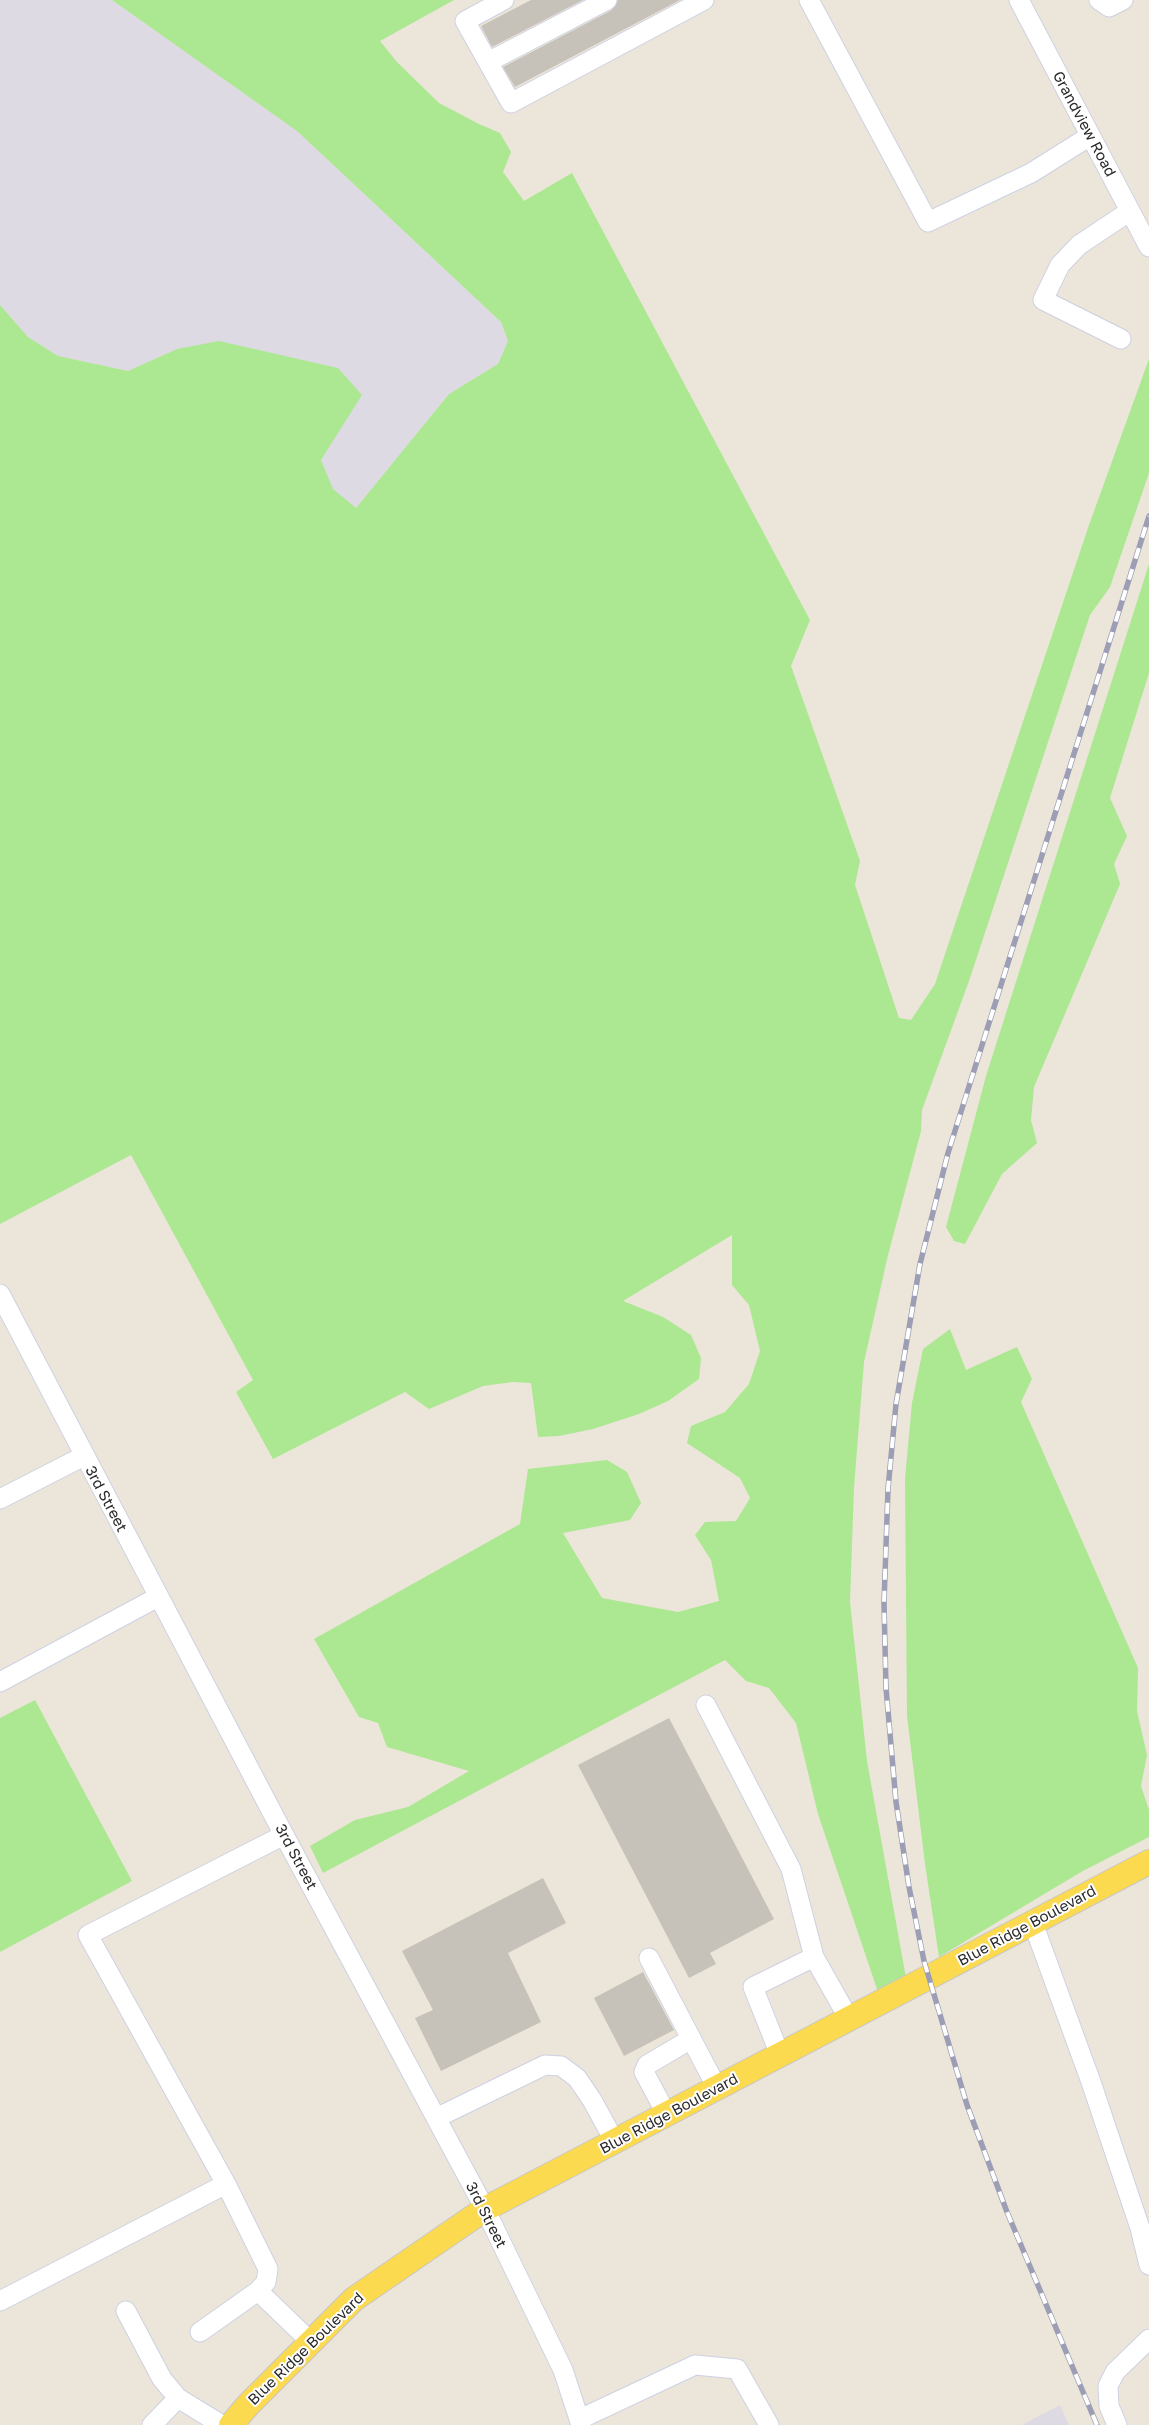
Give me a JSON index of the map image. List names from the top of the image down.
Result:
{
  "streets": {
    "main road": ["Blue Ridge Boulevard"],
    "street": ["Grandview Road", "3rd Street"]
  },
  "crossings": [
    ["3rd Street", "Blue Ridge Boulevard"]
  ]
}
